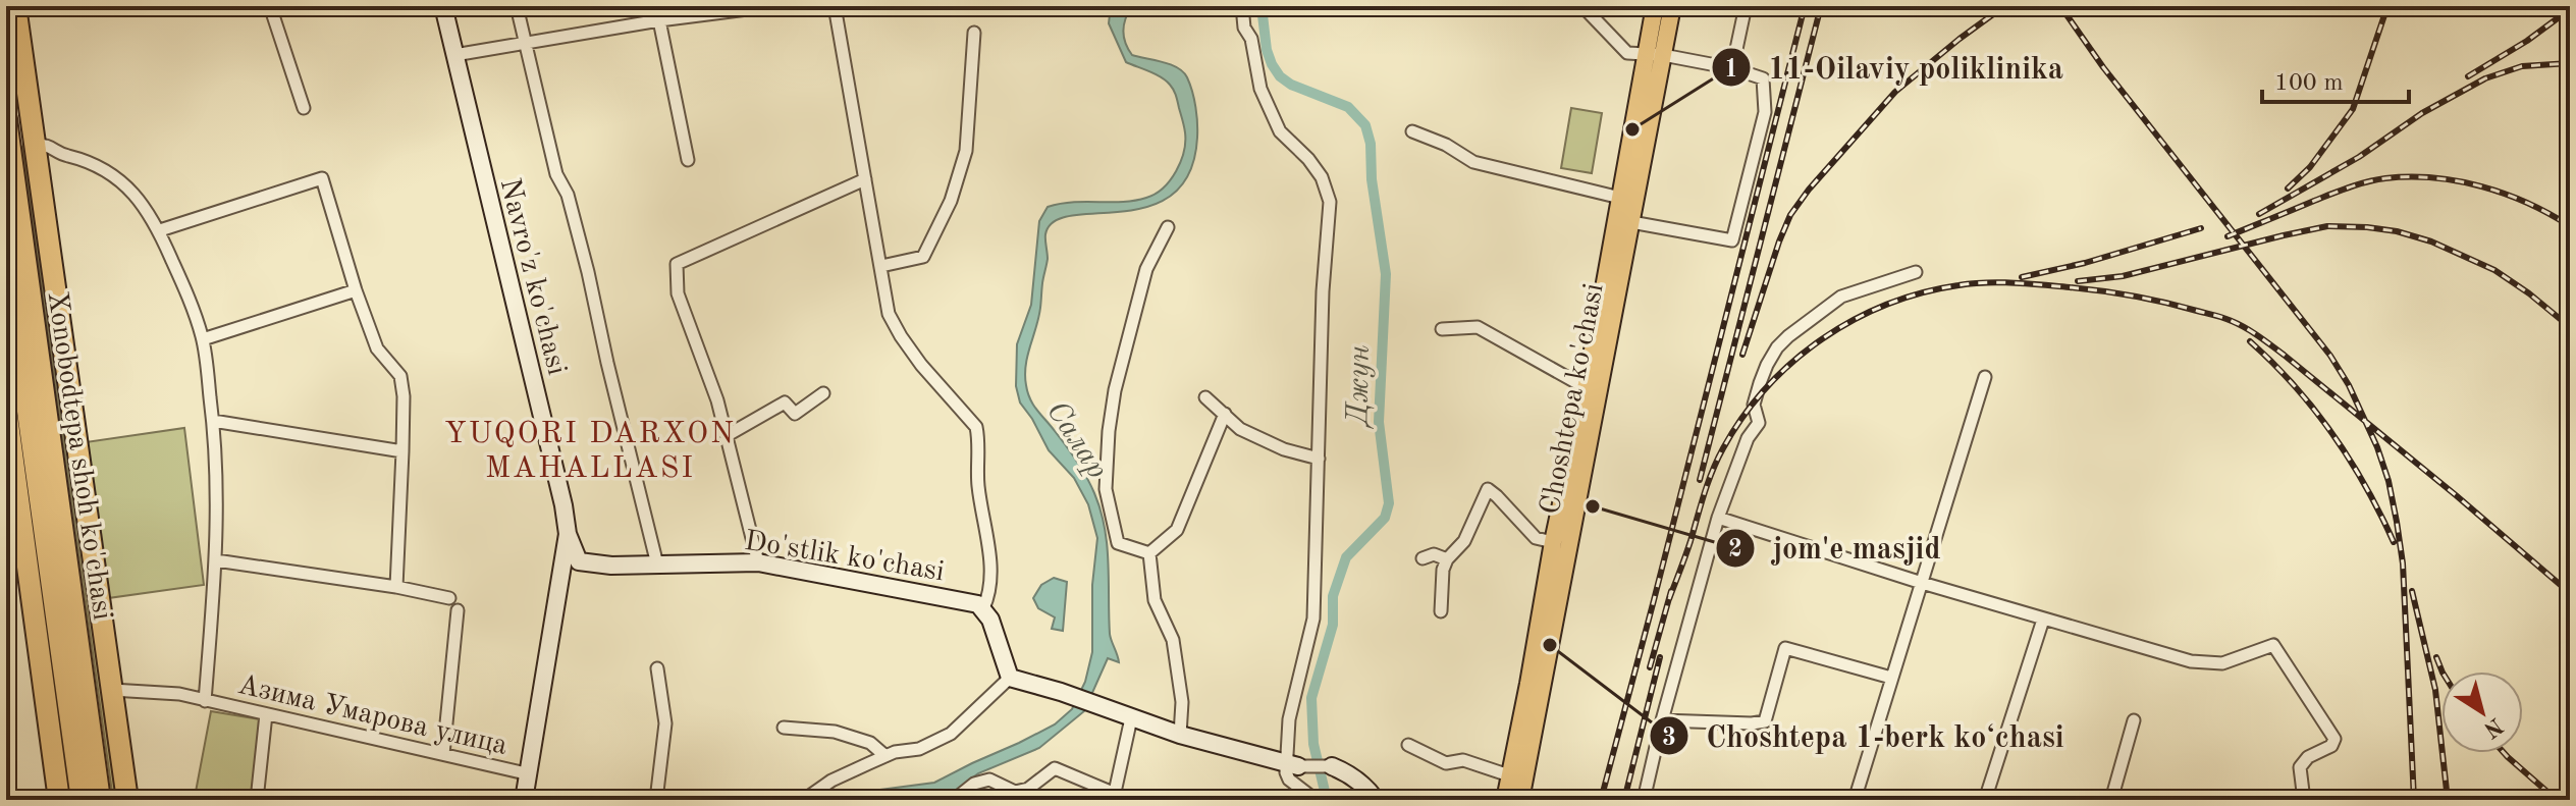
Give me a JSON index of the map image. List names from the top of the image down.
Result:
{
  "streets": {
    "highway": ["Xonobodtepa shoh ko'chasi"],
    "main road": ["Choshtepa ko'chasi"],
    "street": ["Navro'z ko'chasi", "Do'stlik ko'chasi", "Азима Умарова улица"]
  },
  "crossings": [
    ["Navro'z ko'chasi", "Do'stlik ko'chasi"],
    ["Navro'z ko'chasi", "Азима Умарова улица"]
  ],
  "districts": ["YUQORI DARXON MAHALLASI"],
  "water": ["Джун", "Салар"],
  "places": ["11-Oilaviy poliklinika", "jom'e masjid", "Choshtepa 1-berk koʻchasi"],
  "scale_bar": "100 m",
  "north": "bottom right"
}
